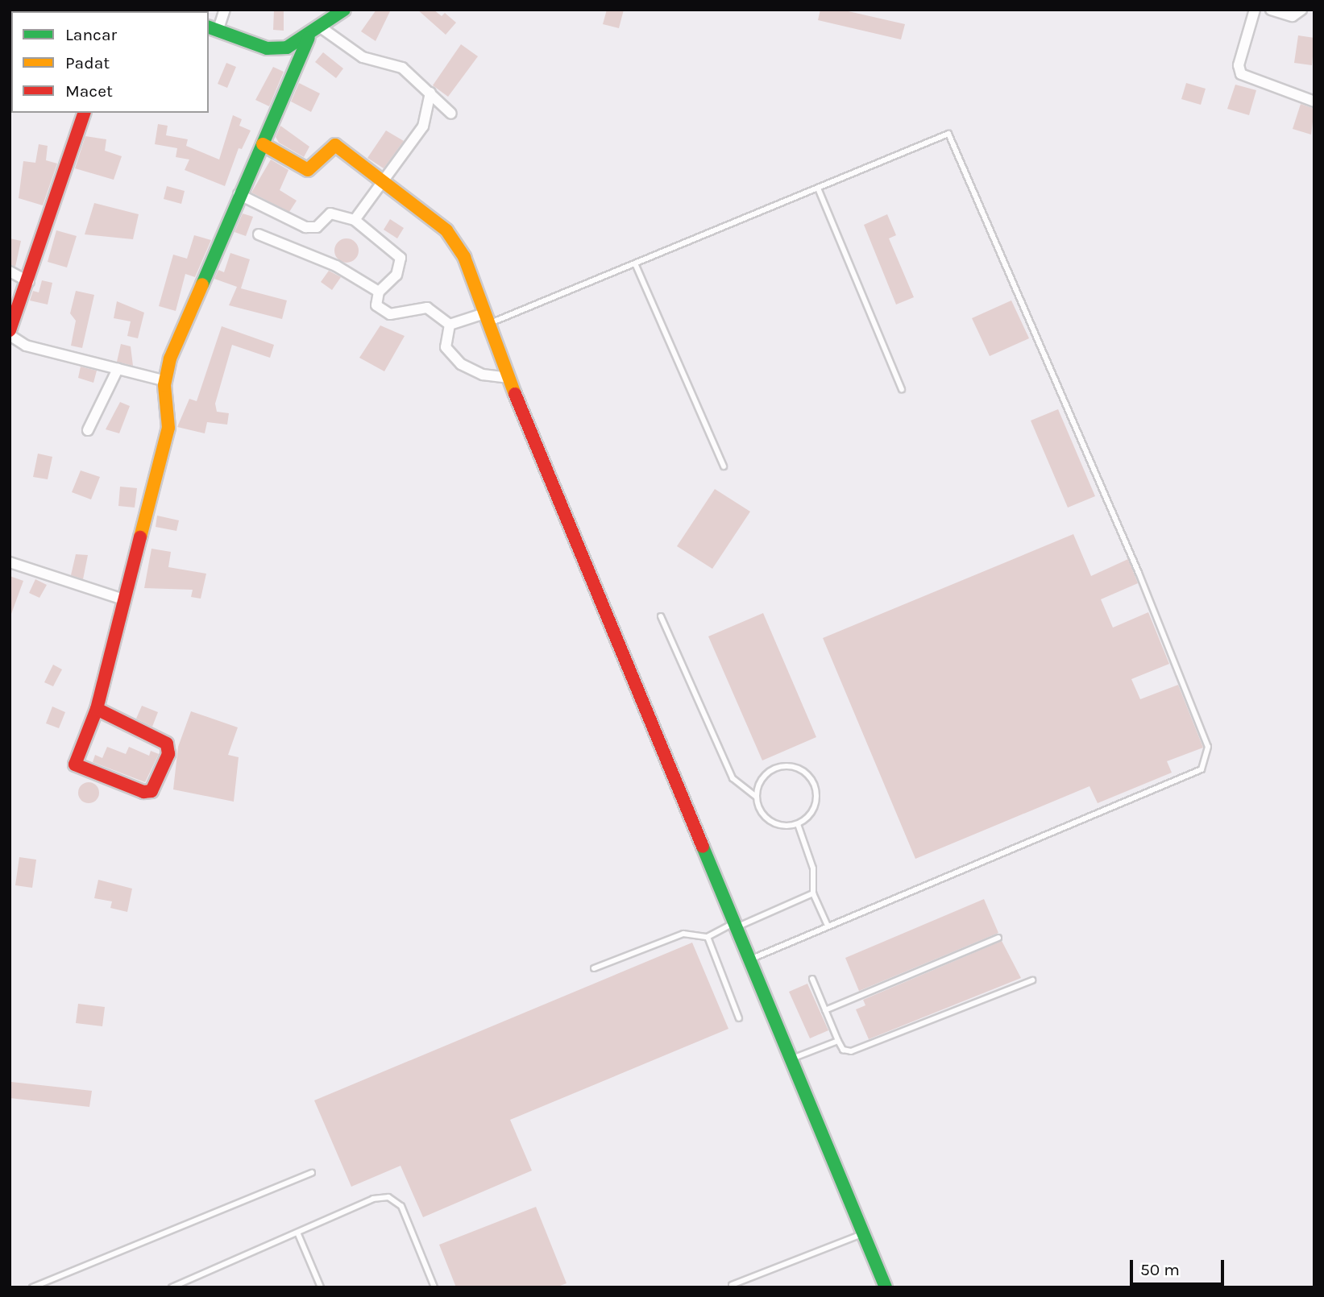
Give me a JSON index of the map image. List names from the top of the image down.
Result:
{
  "legend": ["Lancar", "Padat", "Macet"],
  "scale_bar": "50 m"
}
